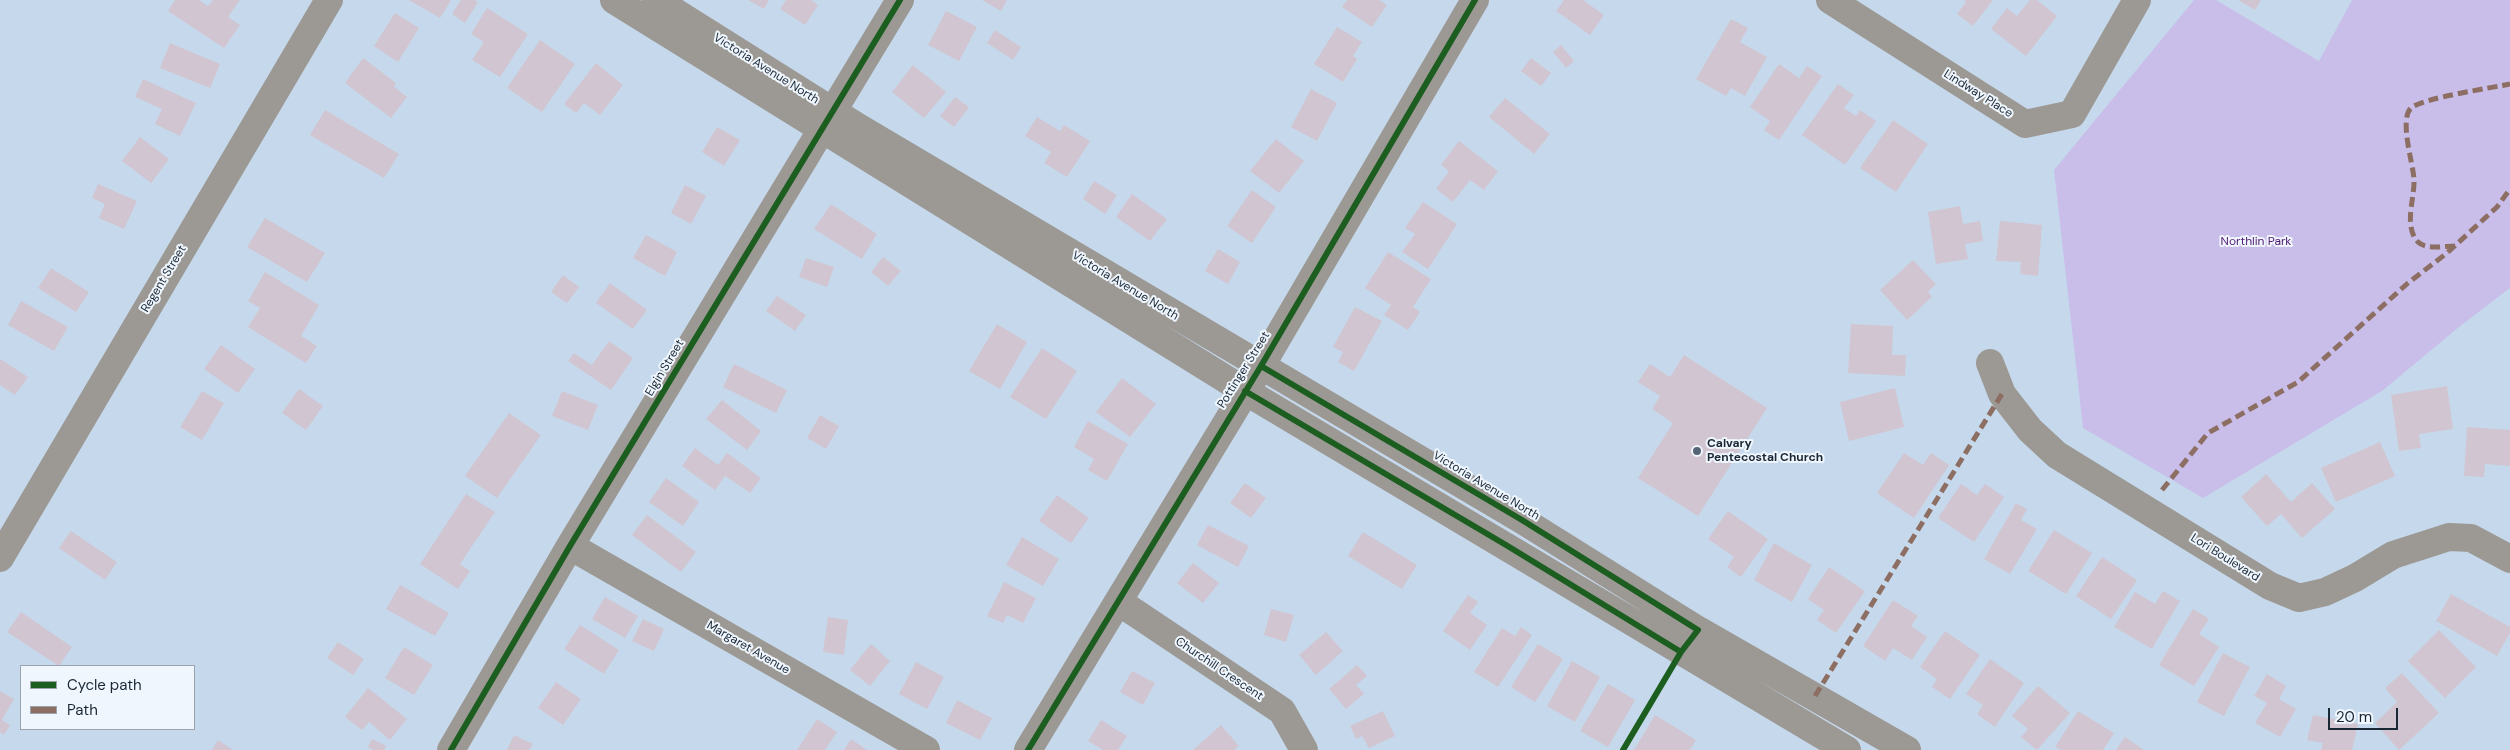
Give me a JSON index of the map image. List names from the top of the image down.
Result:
{
  "streets": {
    "street": [
      "Victoria Avenue North",
      "Lindway Place",
      "Regent Street",
      "Elgin Street",
      "Pottinger Street",
      "Lori Boulevard",
      "Margaret Avenue",
      "Churchill Crescent"
    ]
  },
  "crossings": [
    ["Victoria Avenue North", "Elgin Street"],
    ["Victoria Avenue North", "Pottinger Street"],
    ["Elgin Street", "Margaret Avenue"],
    ["Pottinger Street", "Churchill Crescent"]
  ],
  "parks": ["Northlin Park"],
  "places": ["Calvary Pentecostal Church"],
  "legend": ["Cycle path", "Path"],
  "scale_bar": "20 m"
}
